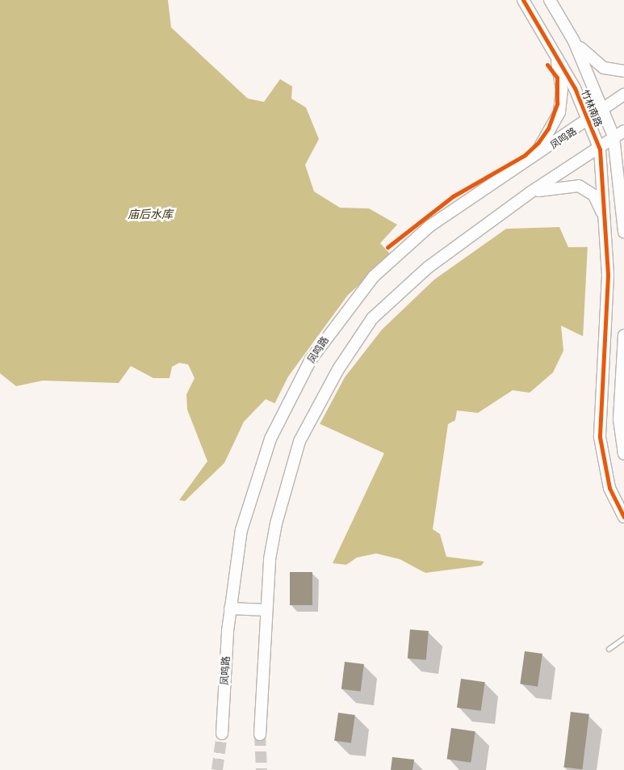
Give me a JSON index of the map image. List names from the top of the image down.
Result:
{
  "streets": {
    "main road": ["竹林南路", "凤鸣路"]
  },
  "crossings": [
    ["竹林南路", "凤鸣路"]
  ],
  "water": ["庙后水库"]
}
